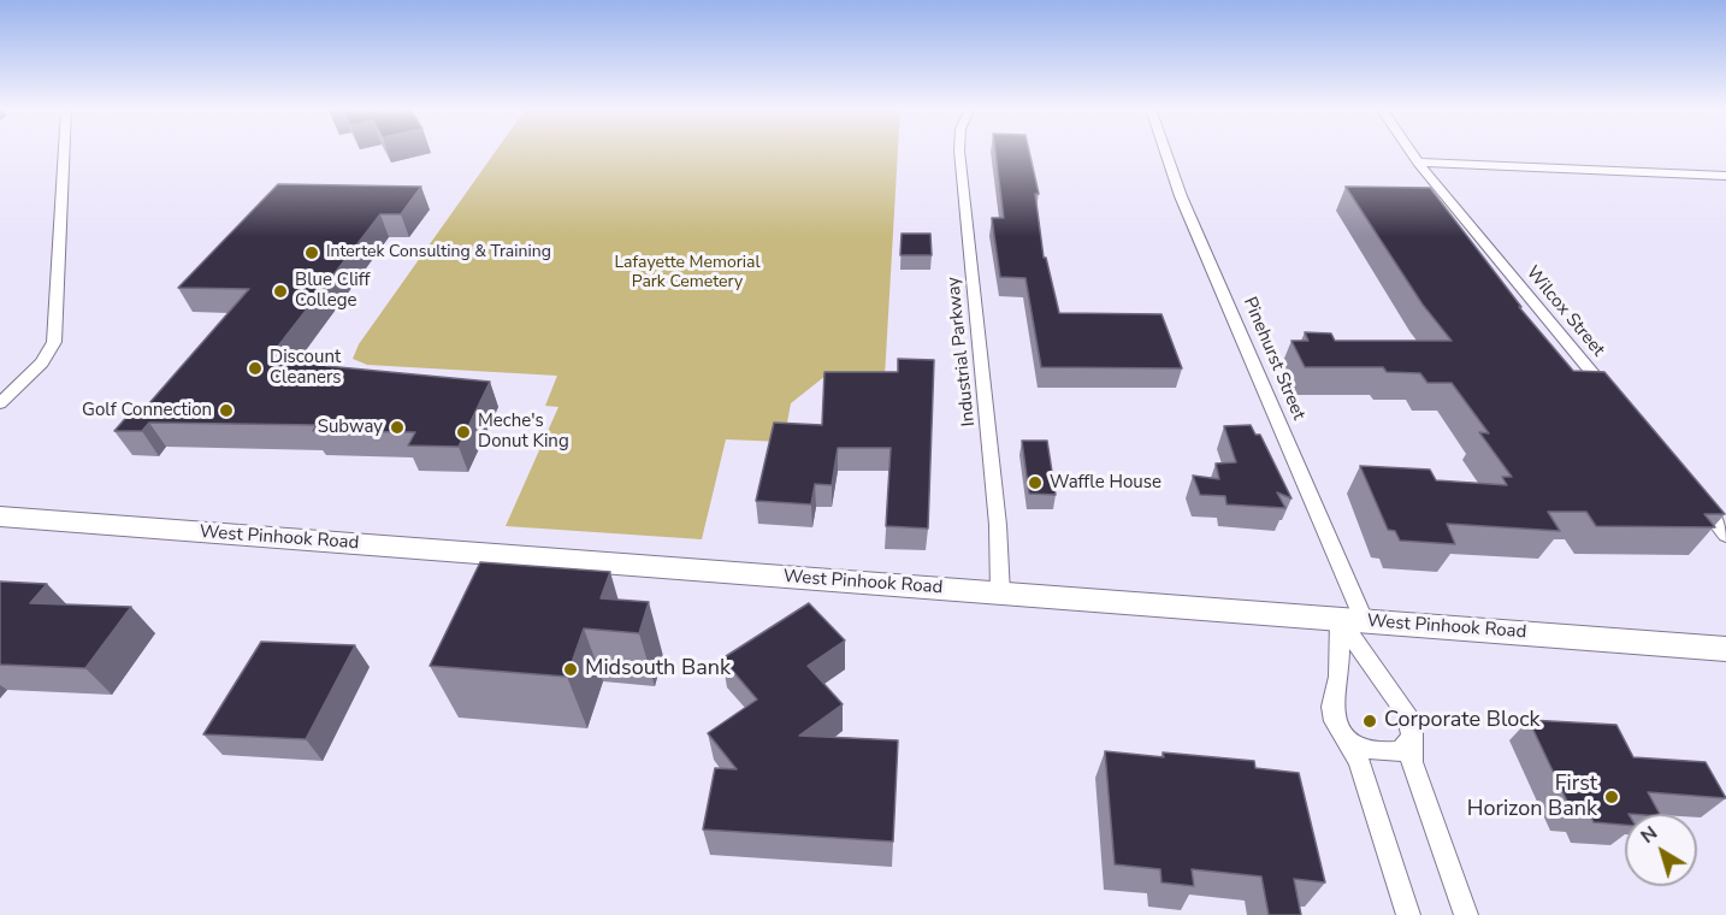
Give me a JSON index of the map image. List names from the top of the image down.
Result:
{
  "streets": {
    "main road": ["West Pinhook Road"],
    "street": ["Wilcox Street", "Industrial Parkway", "Pinehurst Street"]
  },
  "crossings": [
    ["Industrial Parkway", "West Pinhook Road"],
    ["Pinehurst Street", "West Pinhook Road"]
  ],
  "parks": ["Lafayette Memorial Park Cemetery"],
  "places": [
    "Intertek Consulting & Training",
    "Blue Cliff College",
    "Discount Cleaners",
    "Golf Connection",
    "Subway",
    "Meche's Donut King",
    "Waffle House",
    "Midsouth Bank",
    "Corporate Block",
    "First Horizon Bank"
  ],
  "north": "top left"
}
